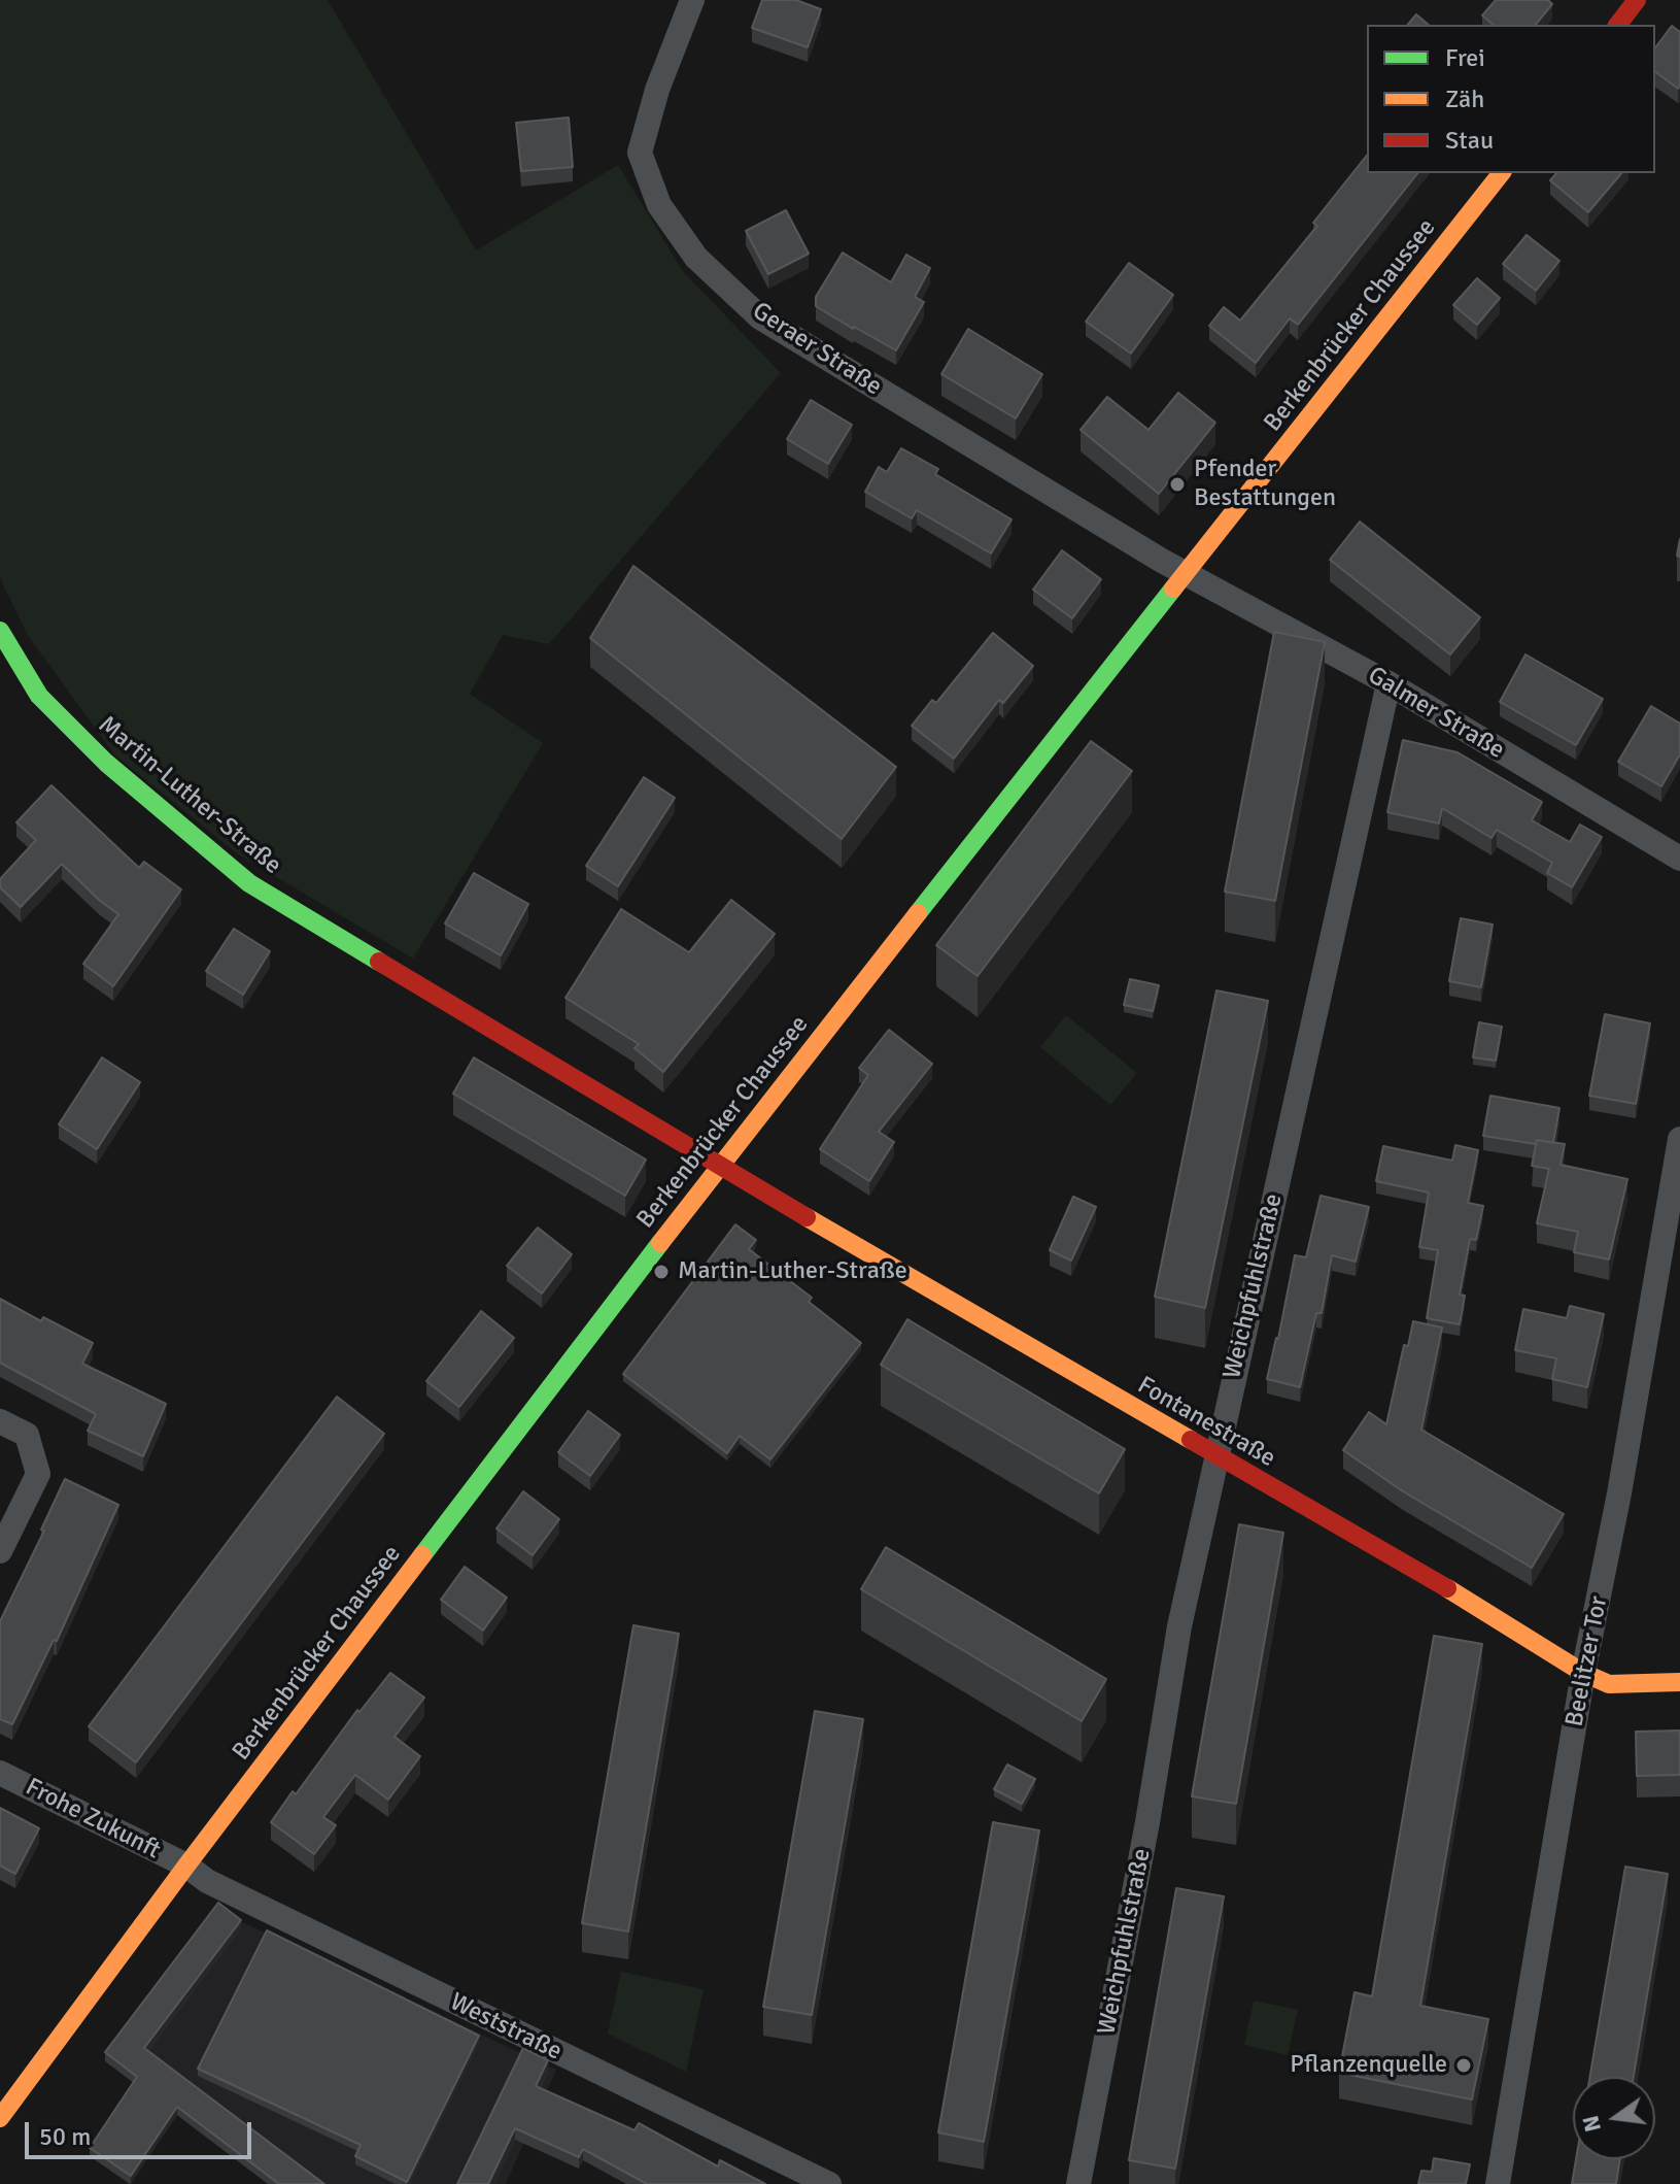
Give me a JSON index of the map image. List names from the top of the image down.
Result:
{
  "streets": {
    "main road": ["Berkenbrücker Chaussee", "Martin-Luther-Straße", "Fontanestraße"],
    "street": [
      "Geraer Straße",
      "Galmer Straße",
      "Weichpfuhlstraße",
      "Beelitzer Tor",
      "Frohe Zukunft",
      "Weststraße"
    ]
  },
  "crossings": [
    ["Berkenbrücker Chaussee", "Geraer Straße"],
    ["Berkenbrücker Chaussee", "Galmer Straße"],
    ["Berkenbrücker Chaussee", "Martin-Luther-Straße"],
    ["Berkenbrücker Chaussee", "Fontanestraße"],
    ["Berkenbrücker Chaussee", "Frohe Zukunft"],
    ["Berkenbrücker Chaussee", "Weststraße"],
    ["Geraer Straße", "Galmer Straße"],
    ["Galmer Straße", "Weichpfuhlstraße"],
    ["Martin-Luther-Straße", "Fontanestraße"],
    ["Weichpfuhlstraße", "Fontanestraße"],
    ["Fontanestraße", "Beelitzer Tor"],
    ["Frohe Zukunft", "Weststraße"]
  ],
  "places": ["Pfender Bestattungen", "Martin-Luther-Straße", "Pflanzenquelle"],
  "legend": ["Frei", "Zäh", "Stau"],
  "scale_bar": "50 m",
  "north": "left"
}
